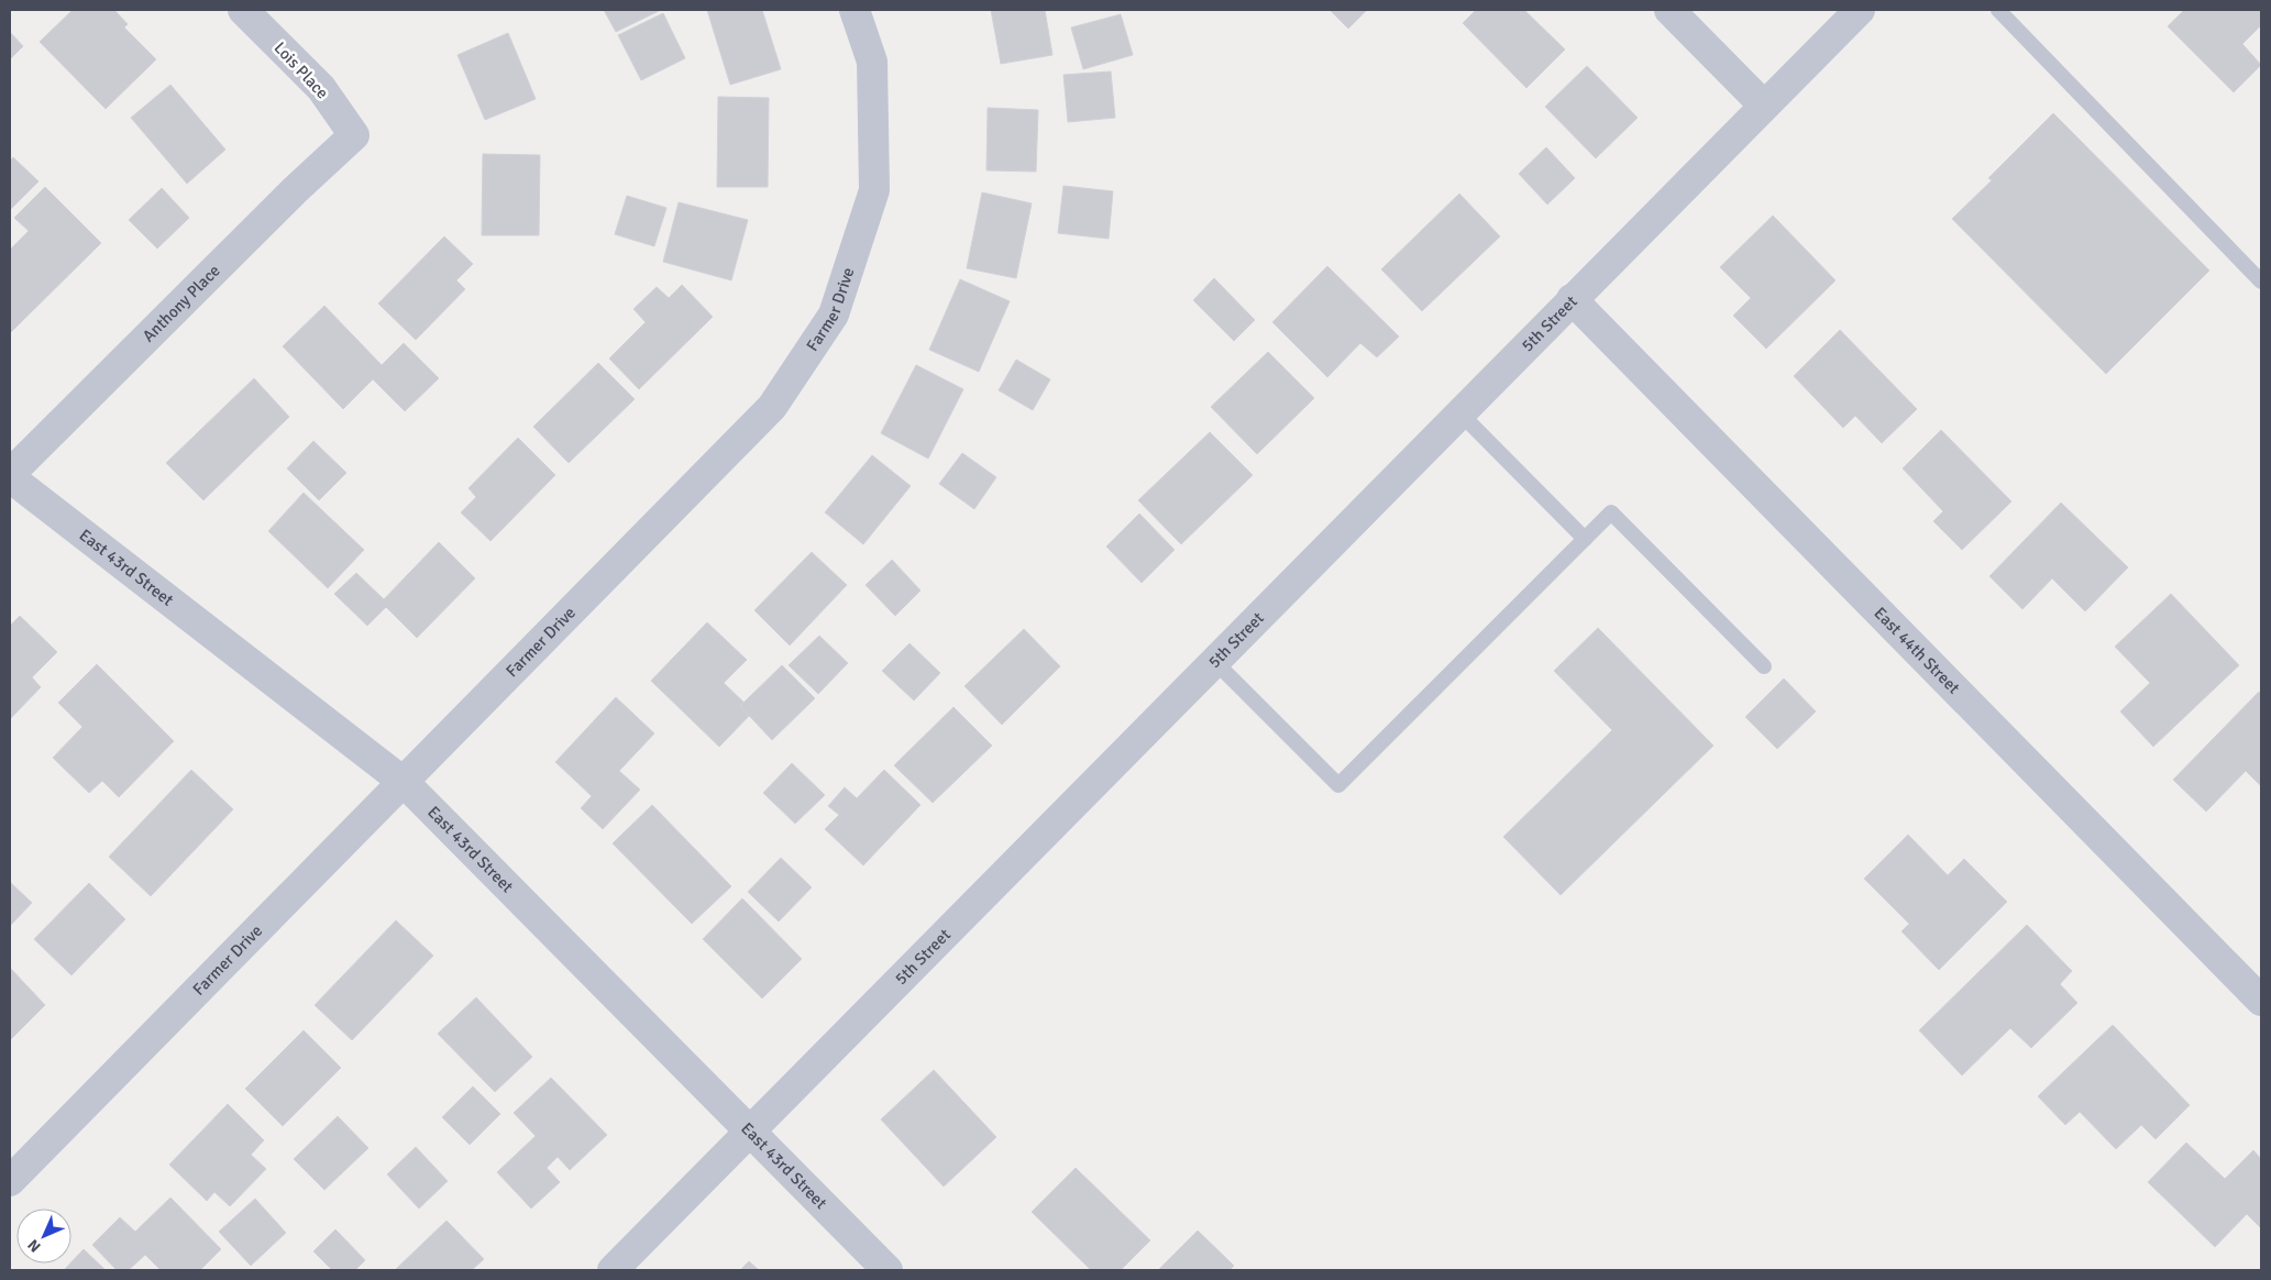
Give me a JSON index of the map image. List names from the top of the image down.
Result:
{
  "streets": {
    "street": [
      "Lois Place",
      "Anthony Place",
      "Farmer Drive",
      "5th Street",
      "East 43rd Street",
      "East 44th Street"
    ]
  },
  "crossings": [
    ["Lois Place", "Anthony Place"],
    ["Anthony Place", "East 43rd Street"],
    ["Farmer Drive", "East 43rd Street"],
    ["5th Street", "East 43rd Street"],
    ["5th Street", "East 44th Street"]
  ],
  "north": "bottom left"
}
